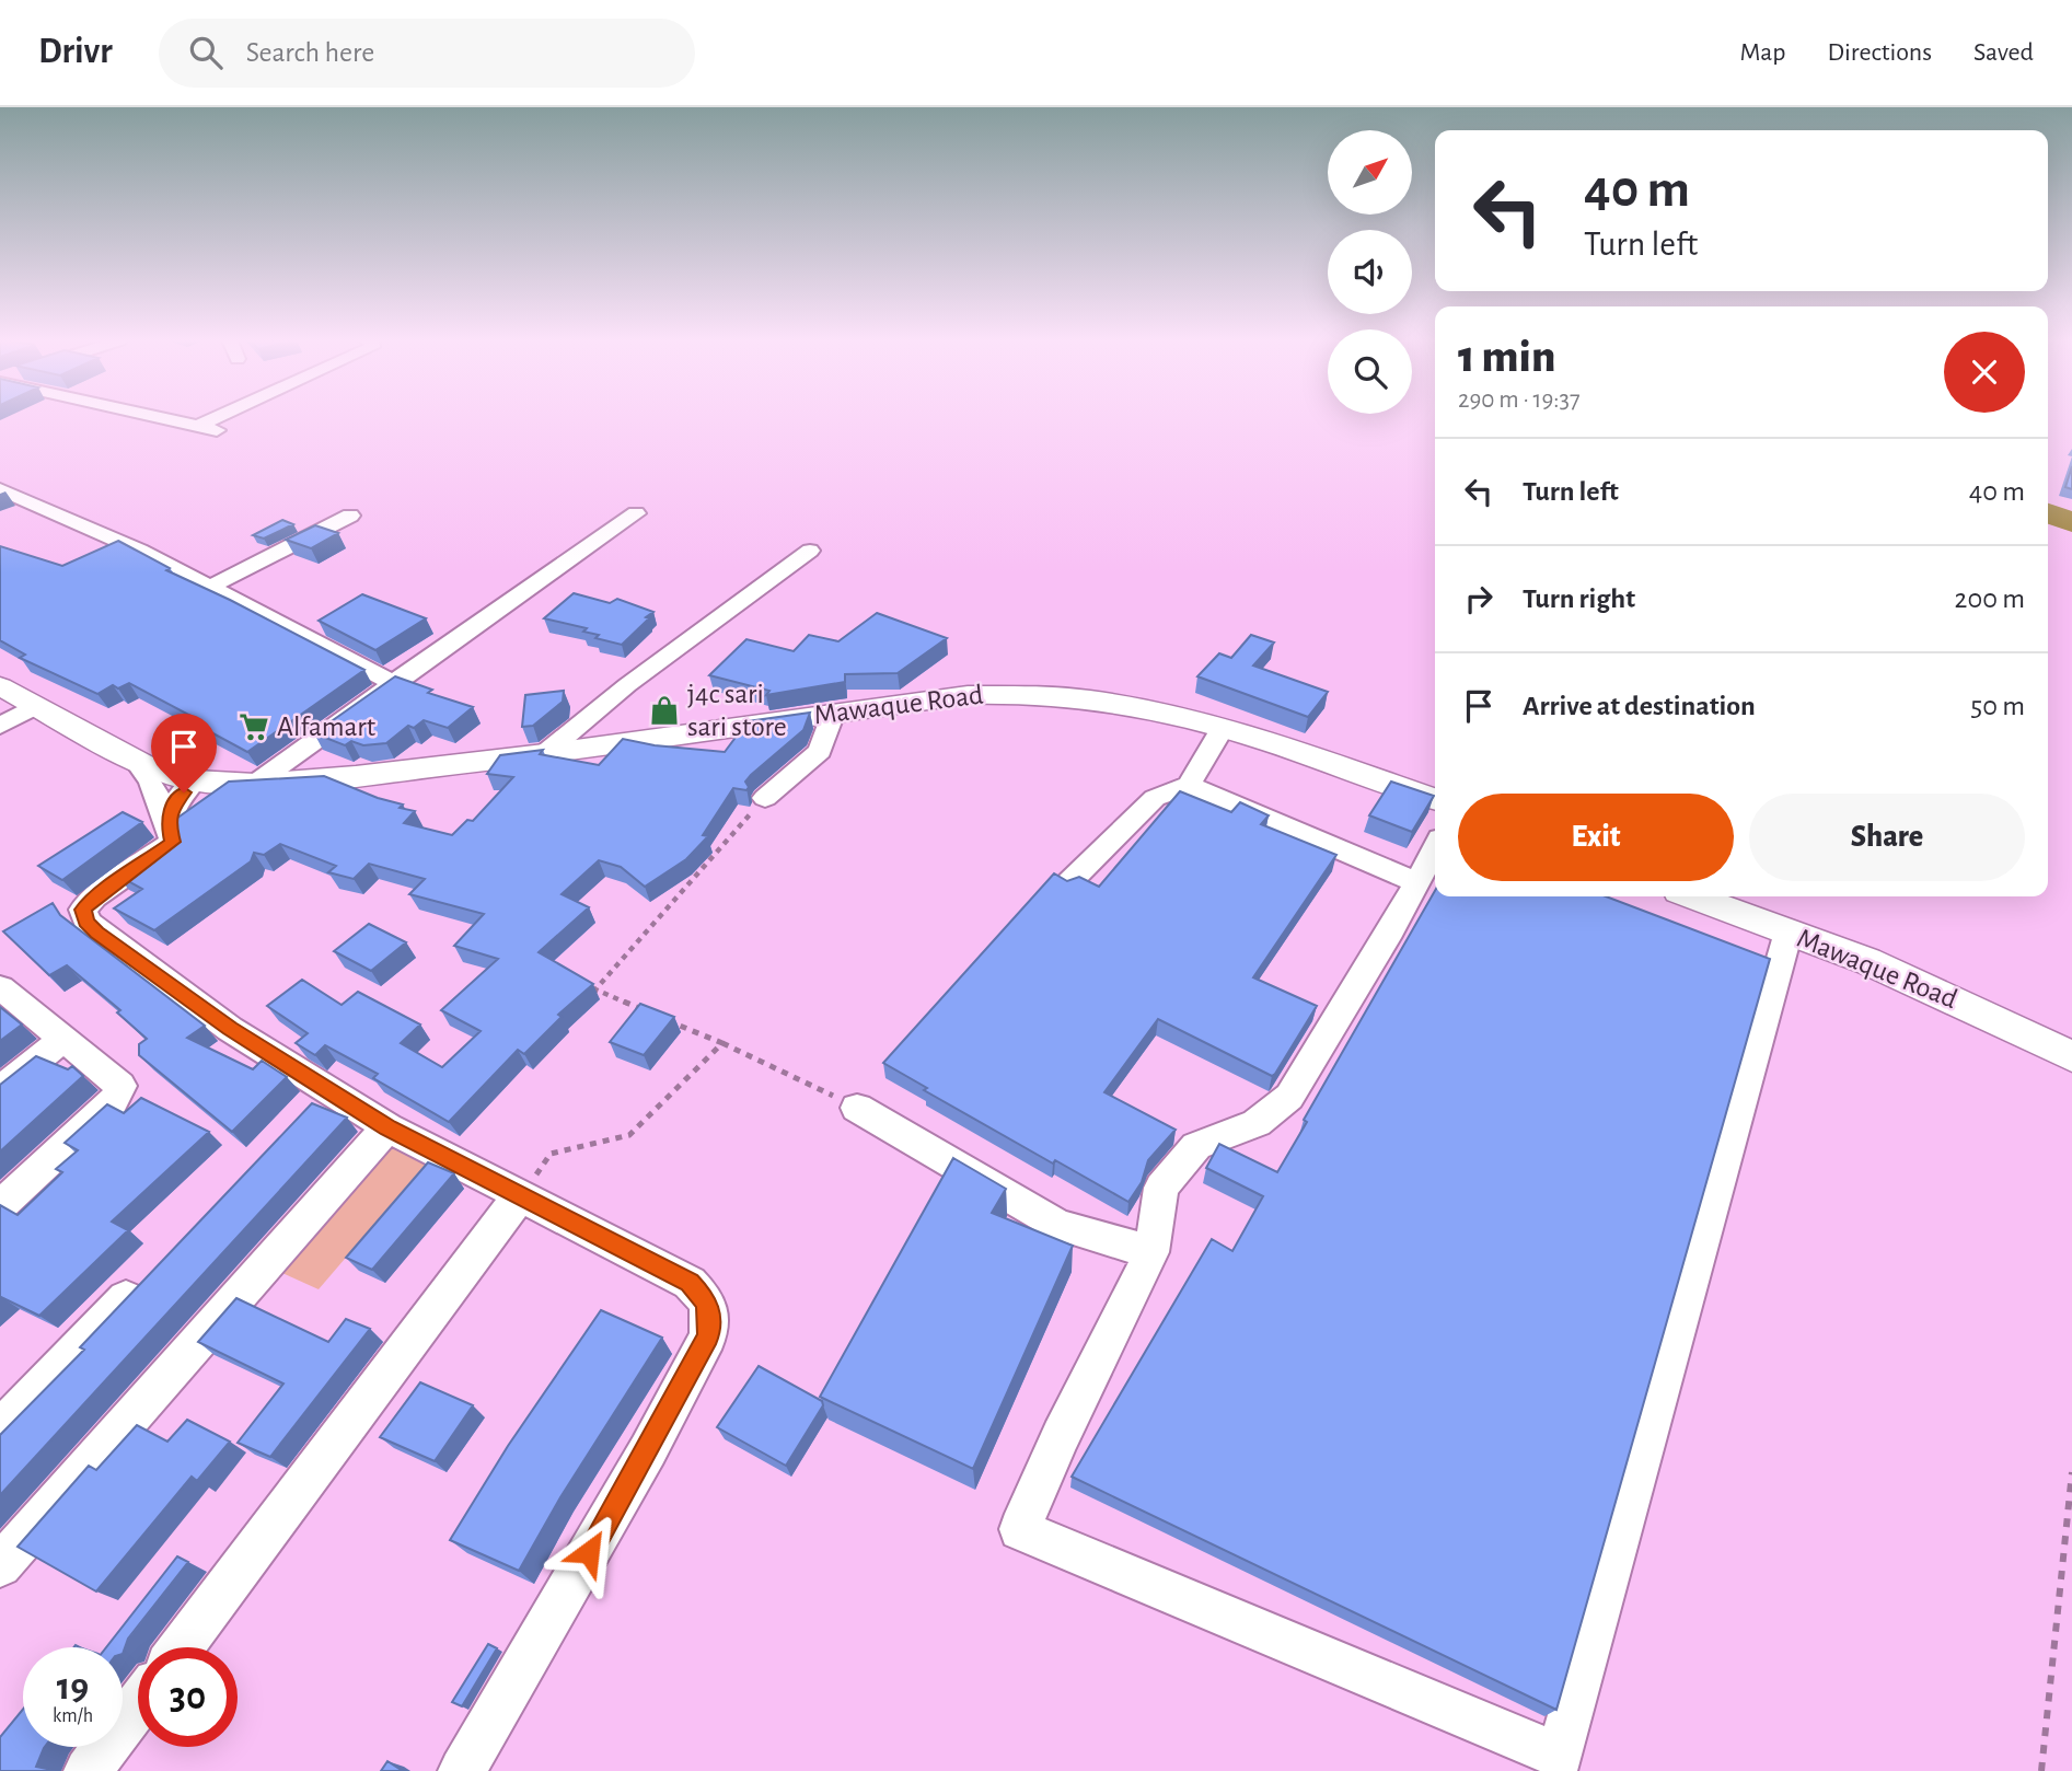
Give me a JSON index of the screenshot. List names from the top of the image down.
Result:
{
  "streets": {
    "main road": ["Mawaque Road"]
  },
  "places": {
    "shop": ["j4c sari sari store"],
    "supermarket": ["Alfamart"]
  },
  "north": "top right",
  "page": {
    "header": "Drivr",
    "search": "Search here",
    "nav": ["Map", "Directions", "Saved"],
    "turn": ["40 m", "Turn left"],
    "heading": ["1 min", "290 m · 19:37"],
    "list": [
      {
        "name": "Turn left",
        "value": "40 m"
      },
      {
        "name": "Turn right",
        "value": "200 m"
      },
      {
        "name": "Arrive at destination",
        "value": "50 m"
      }
    ],
    "buttons": ["Exit", "Share"],
    "speed": "19 km/h",
    "limit": "30"
  }
}
